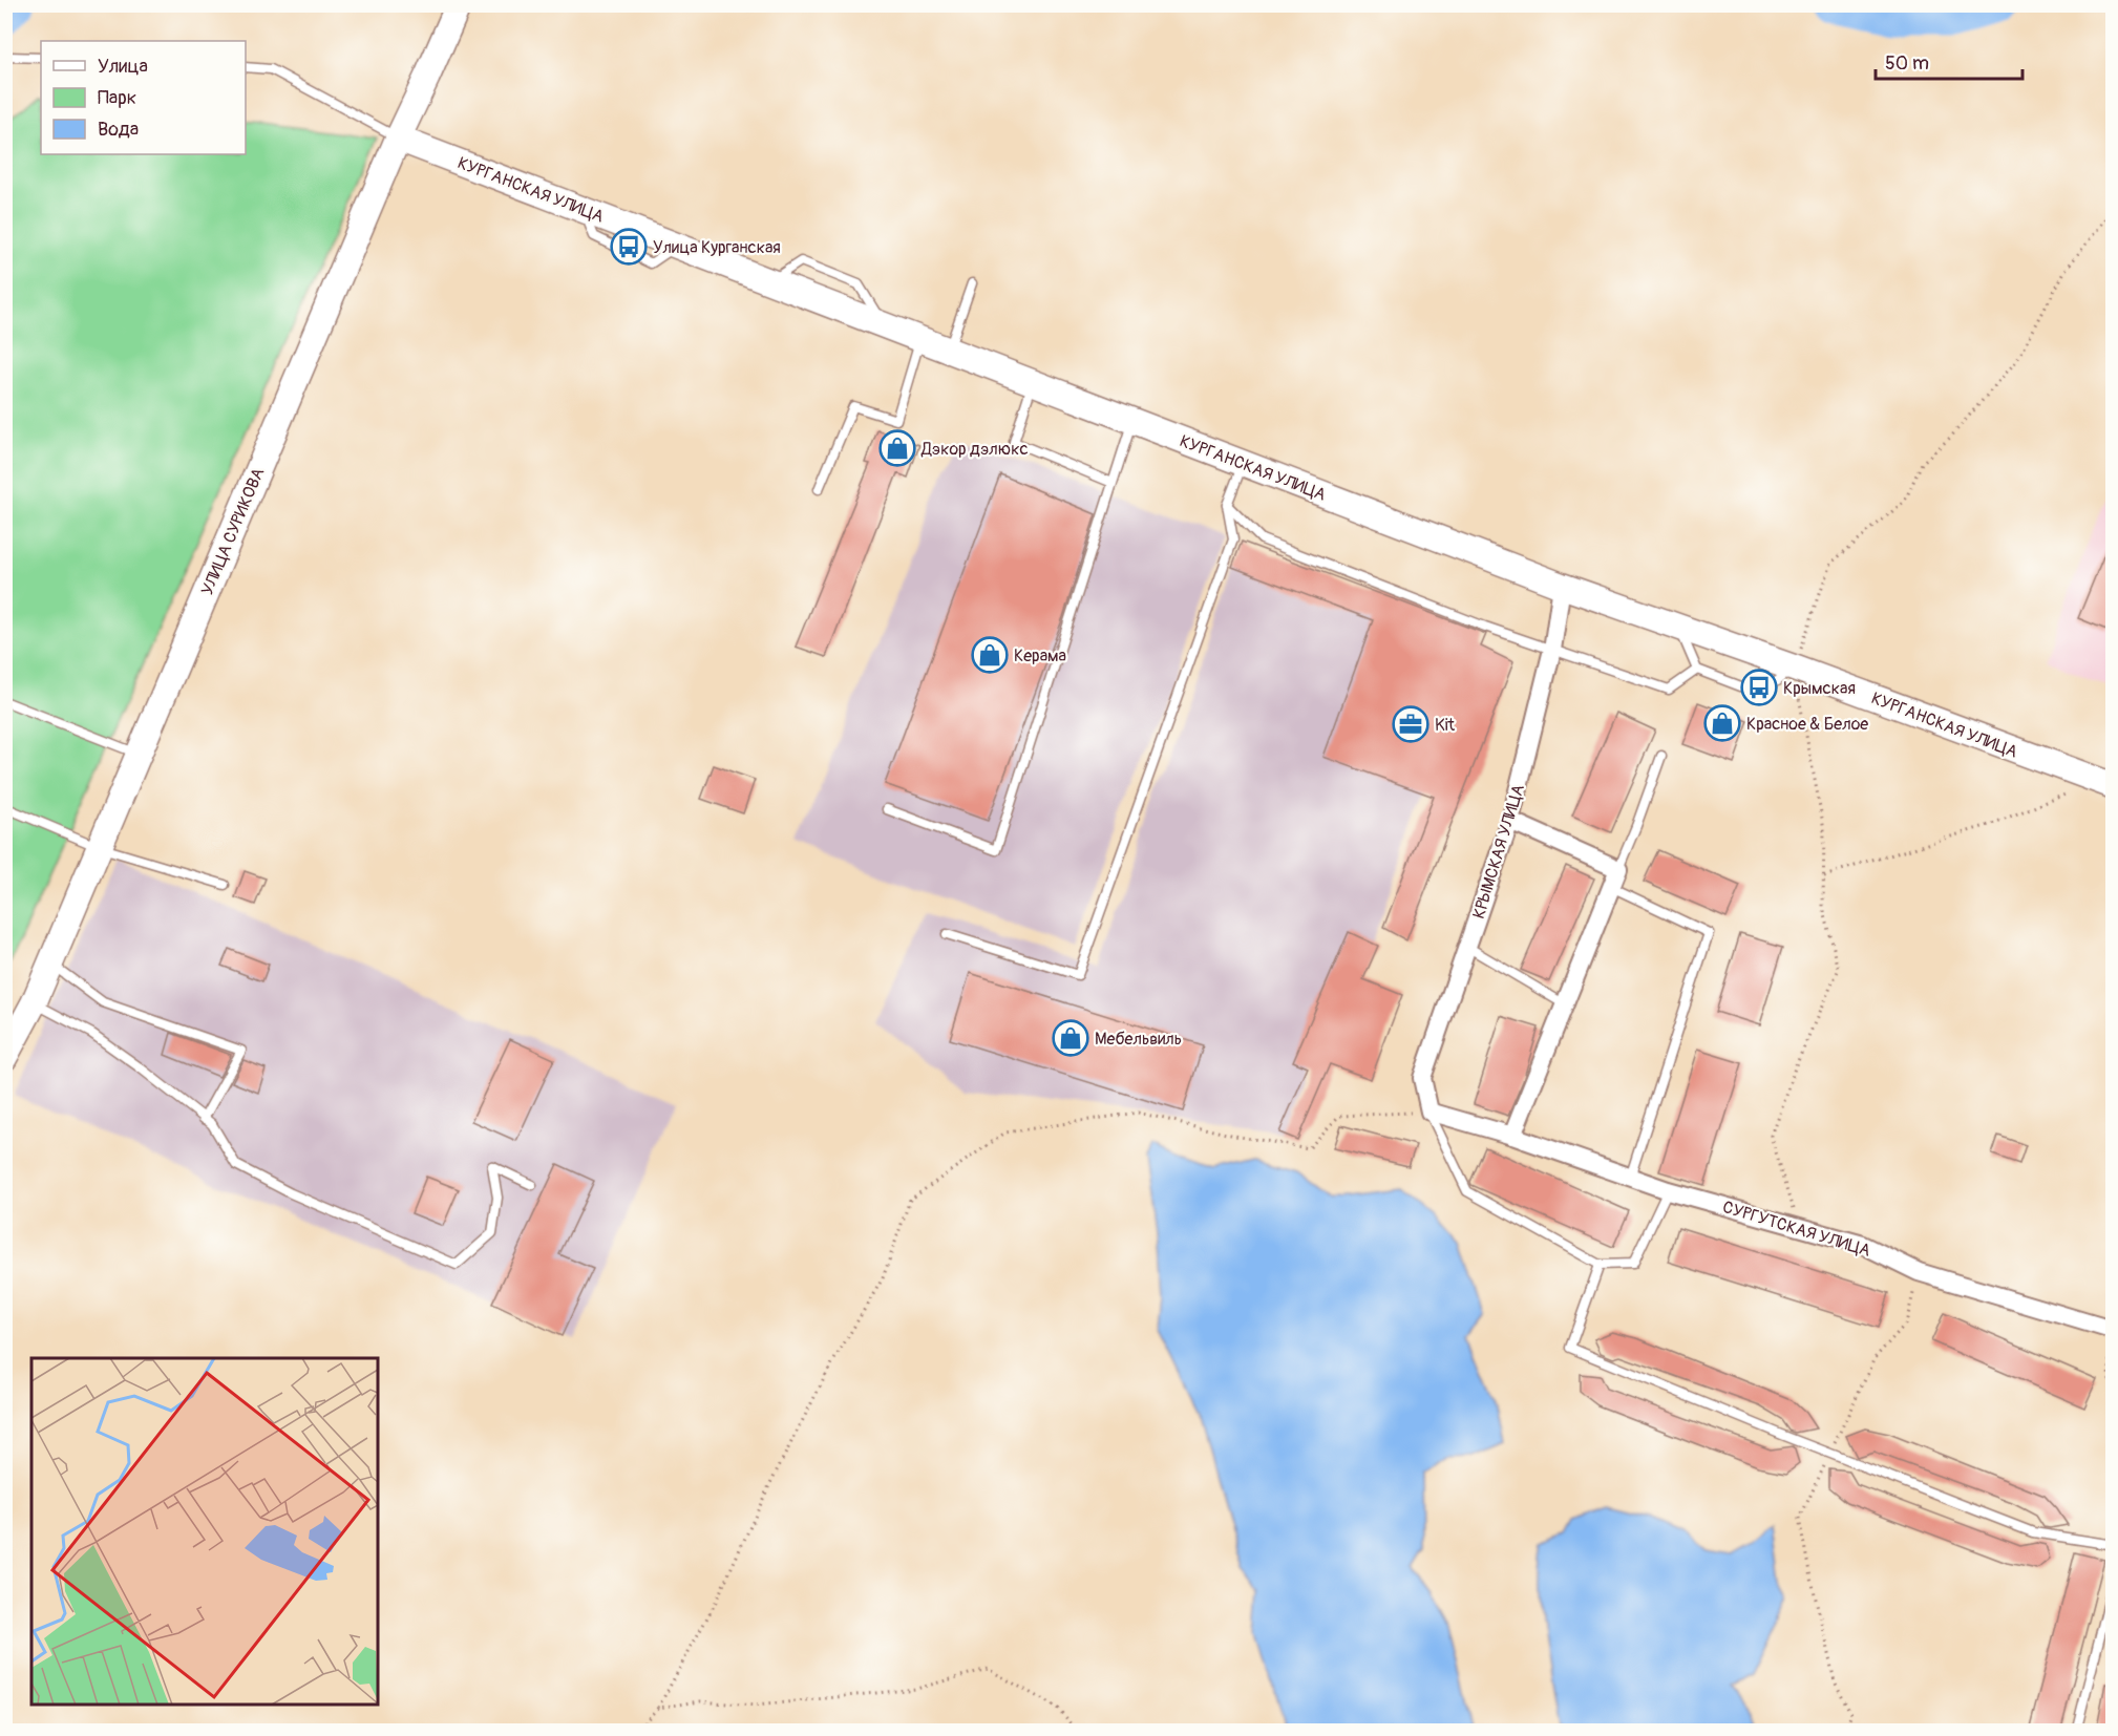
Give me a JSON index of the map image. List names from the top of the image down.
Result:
{
  "streets": {
    "main road": ["КУРГАНСКАЯ УЛИЦА", "УЛИЦА СУРИКОВА"],
    "street": ["КРЫМСКАЯ УЛИЦА", "СУРГУТСКАЯ УЛИЦА"]
  },
  "crossings": [
    ["КУРГАНСКАЯ УЛИЦА", "УЛИЦА СУРИКОВА"],
    ["КУРГАНСКАЯ УЛИЦА", "КРЫМСКАЯ УЛИЦА"],
    ["КРЫМСКАЯ УЛИЦА", "СУРГУТСКАЯ УЛИЦА"]
  ],
  "places": {
    "bus stop": ["Улица Курганская", "Крымская"],
    "shop": [
      "Дэкор дэлюкс",
      "Керама",
      "Красное & Белое",
      "Мебельвиль"
    ],
    "office": ["Kit"]
  },
  "legend": ["Улица", "Парк", "Вода"],
  "scale_bar": "50 m"
}
